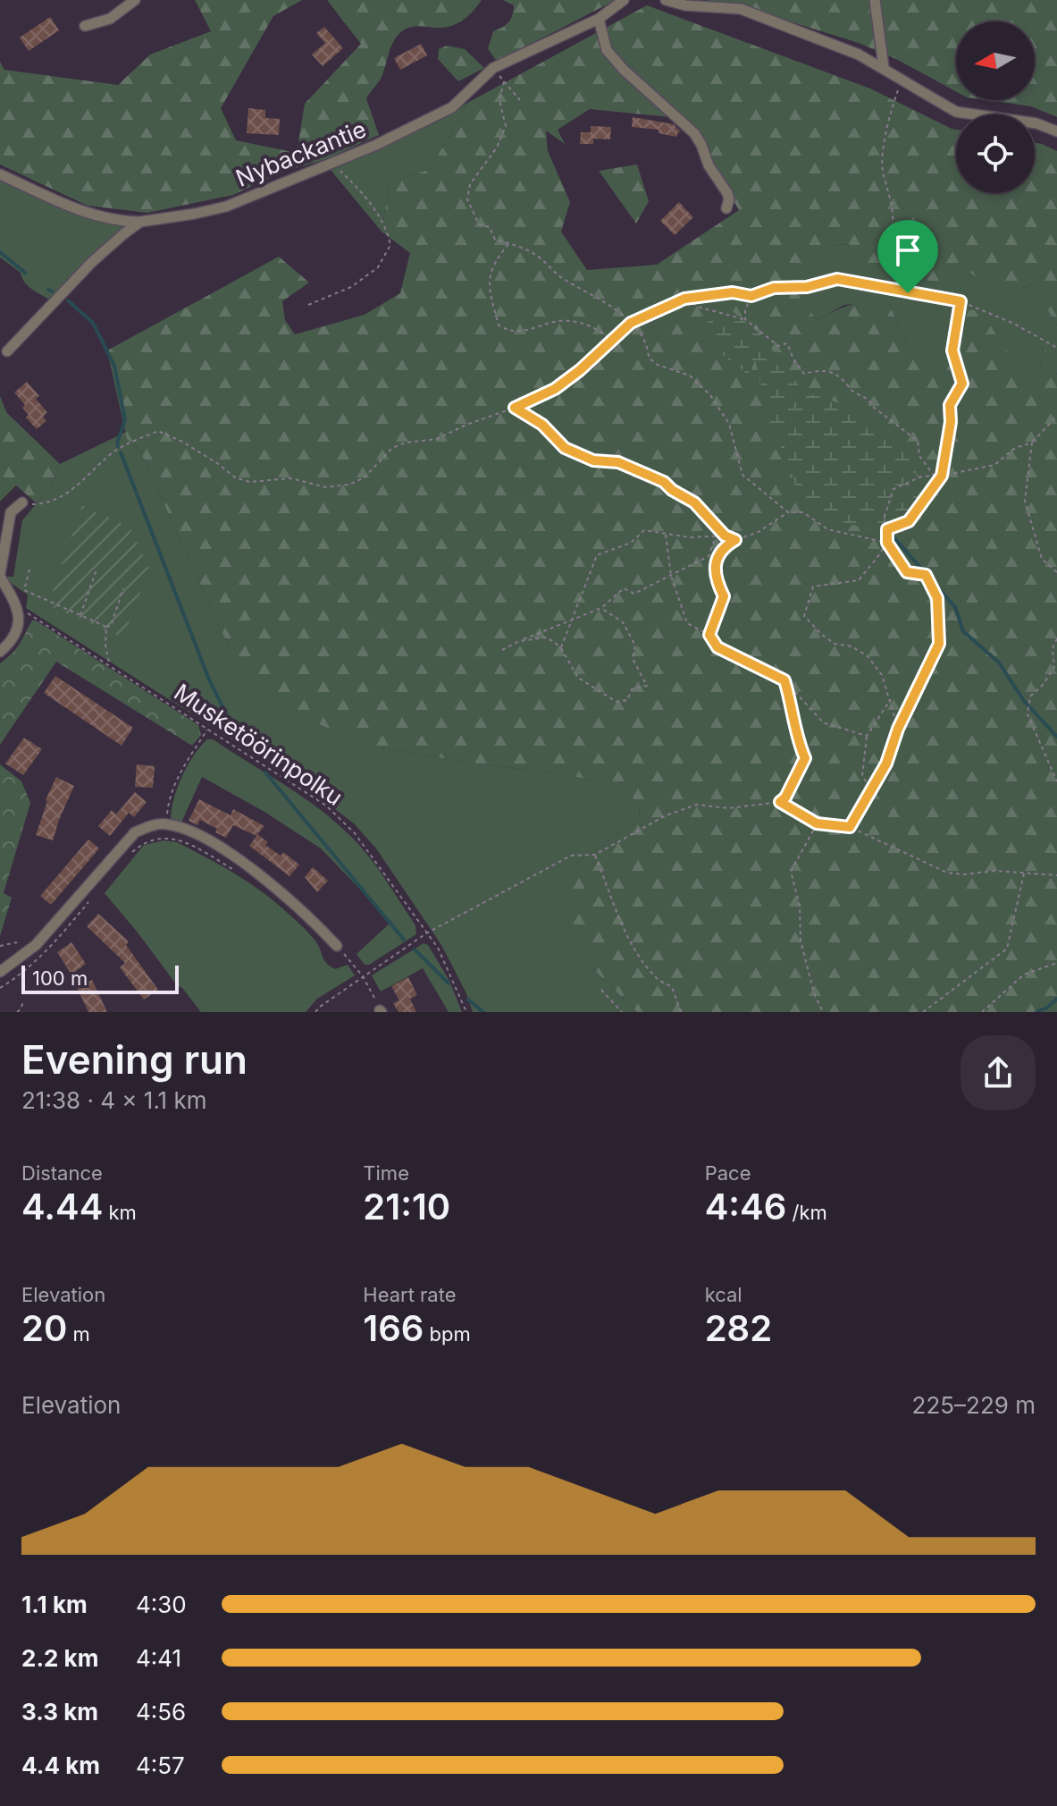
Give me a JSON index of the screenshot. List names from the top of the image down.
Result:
{
  "streets": {
    "street": ["Nybackantie"],
    "path": ["Musketöörinpolku"]
  },
  "scale_bar": "100 m",
  "north": "left",
  "page": {
    "scale": "100 m",
    "heading": ["Evening run", "21:38 · 4 × 1.1 km"],
    "stats": [
      ["Distance", "4.44 km"],
      ["Time", "21:10"],
      ["Pace", "4:46 /km"],
      ["Elevation", "20 m"],
      ["Heart rate", "166 bpm"],
      ["kcal", "282"]
    ],
    "chart": ["Elevation", "225–229 m"],
    "list": [
      {
        "name": "1.1 km",
        "note": "4:30"
      },
      {
        "name": "2.2 km",
        "note": "4:41"
      },
      {
        "name": "3.3 km",
        "note": "4:56"
      },
      {
        "name": "4.4 km",
        "note": "4:57"
      }
    ]
  }
}
